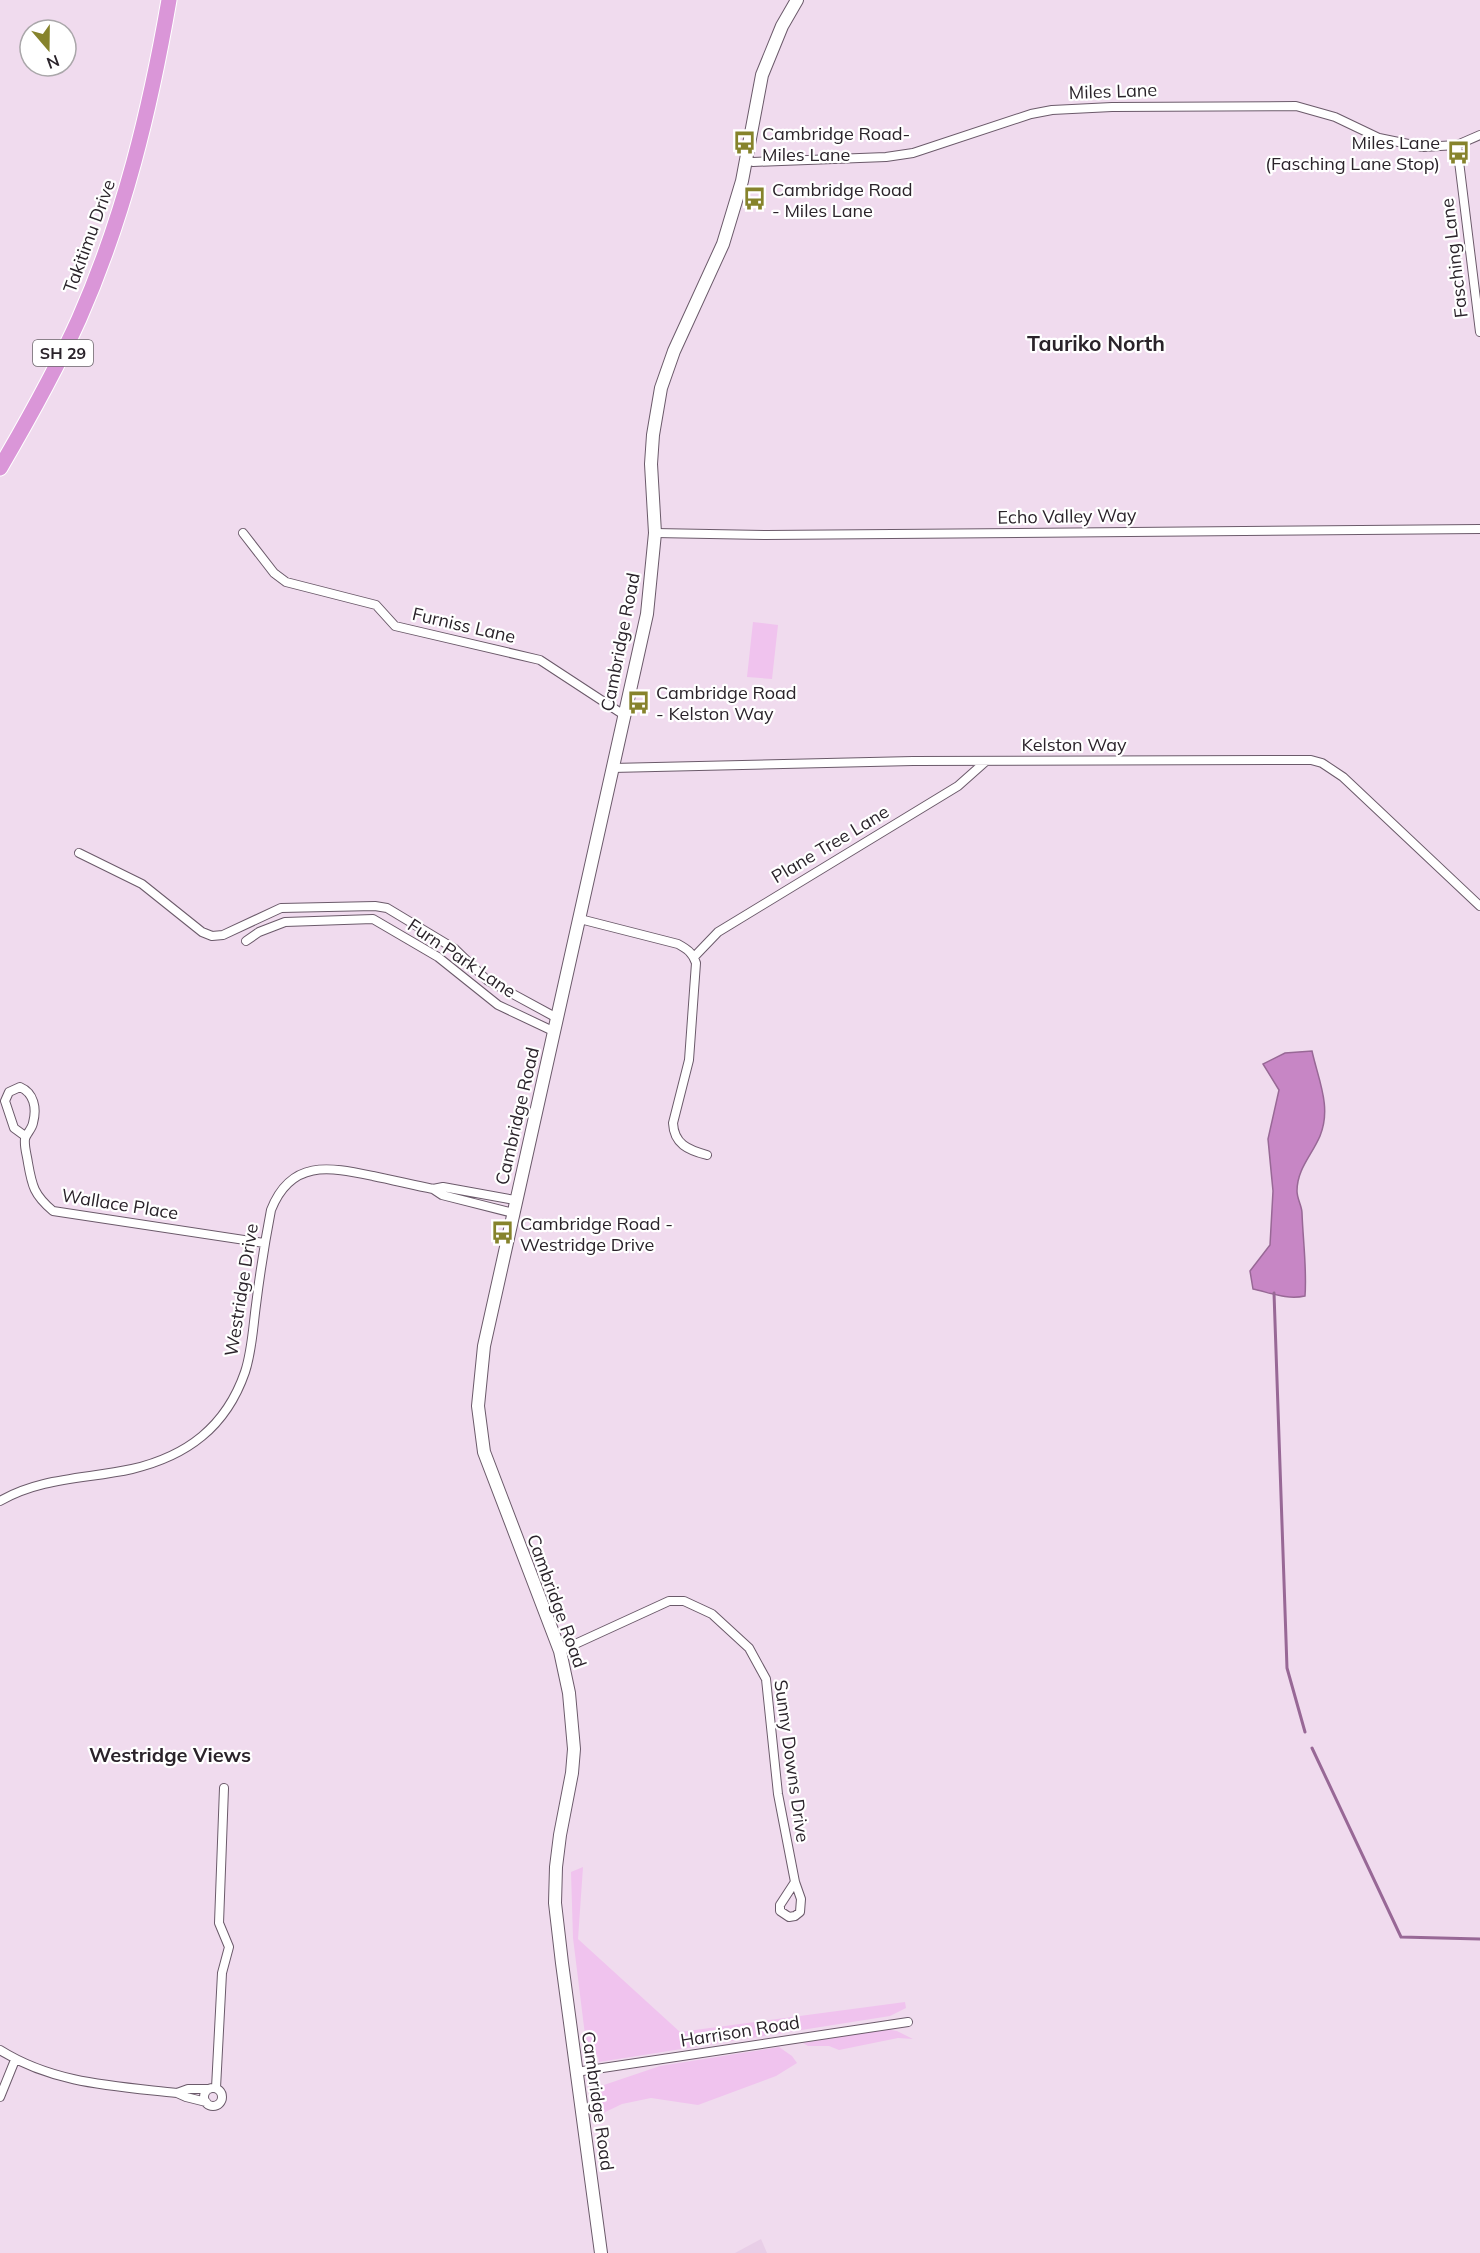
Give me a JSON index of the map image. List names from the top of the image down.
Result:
{
  "streets": {
    "highway": ["Takitimu Drive", "SH 29"],
    "main road": ["Cambridge Road"],
    "street": [
      "Miles Lane",
      "Fasching Lane",
      "Echo Valley Way",
      "Furniss Lane",
      "Kelston Way",
      "Plane Tree Lane",
      "Furn Park Lane",
      "Wallace Place",
      "Westridge Drive",
      "Sunny Downs Drive",
      "Harrison Road"
    ]
  },
  "crossings": [
    ["Miles Lane", "Fasching Lane"],
    ["Miles Lane", "Cambridge Road"],
    ["Echo Valley Way", "Cambridge Road"],
    ["Furniss Lane", "Cambridge Road"],
    ["Cambridge Road", "Kelston Way"],
    ["Cambridge Road", "Furn Park Lane"],
    ["Cambridge Road", "Westridge Drive"],
    ["Cambridge Road", "Sunny Downs Drive"],
    ["Cambridge Road", "Harrison Road"],
    ["Kelston Way", "Plane Tree Lane"],
    ["Wallace Place", "Westridge Drive"]
  ],
  "districts": ["Tauriko North", "Westridge Views"],
  "places": {
    "bus stop": [
      "Cambridge Road- Miles Lane",
      "Miles Lane (Fasching Lane Stop)",
      "Cambridge Road - Miles Lane",
      "Cambridge Road - Kelston Way",
      "Cambridge Road - Westridge Drive"
    ]
  },
  "north": "bottom"
}
